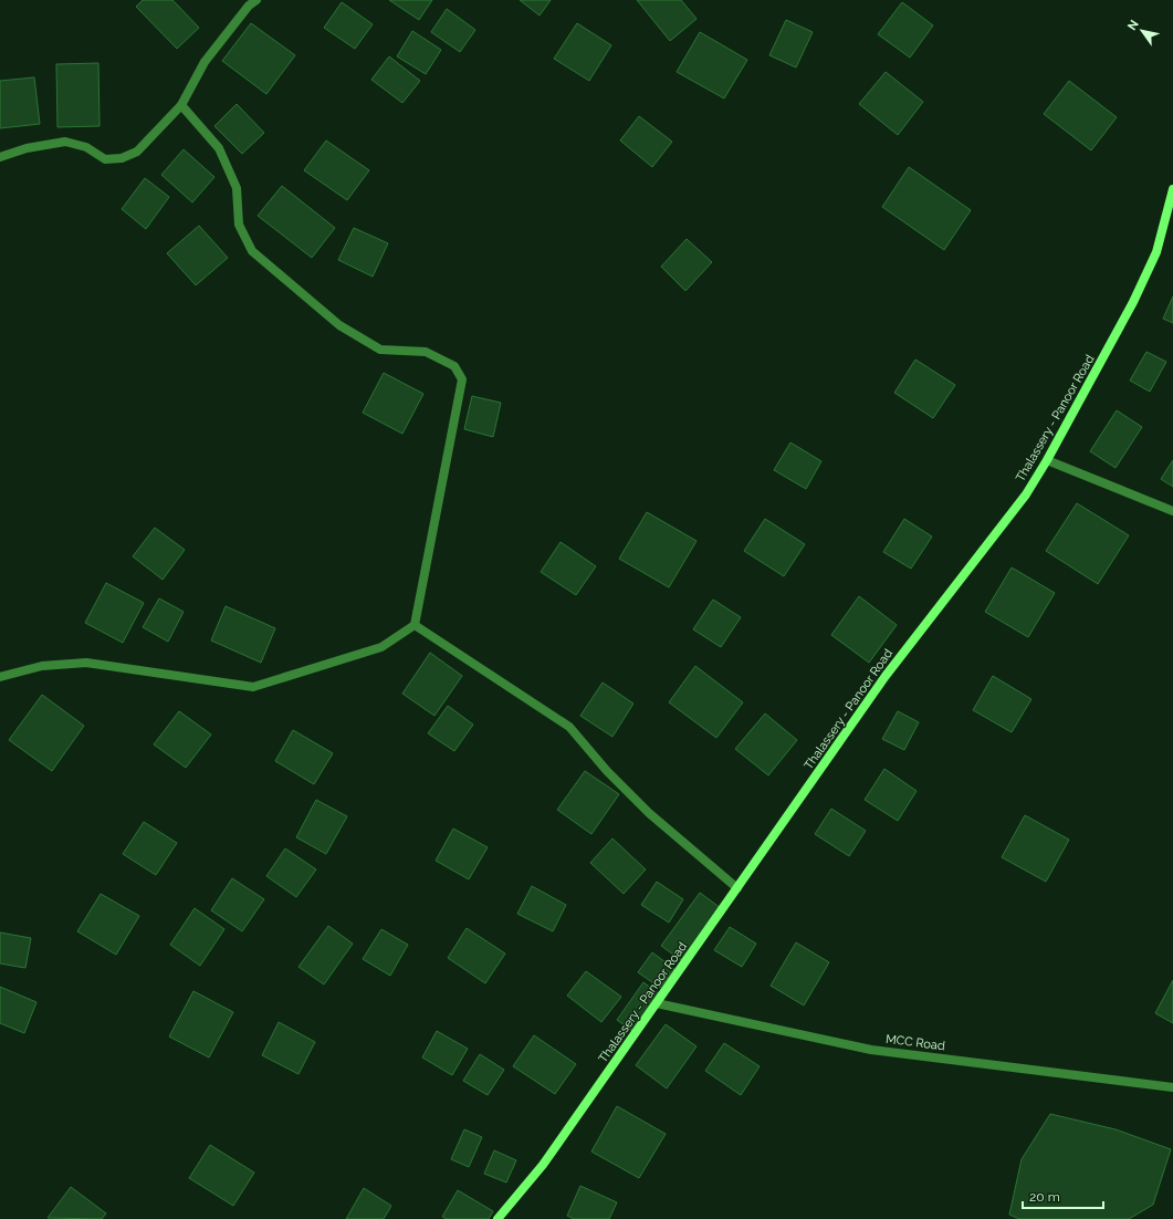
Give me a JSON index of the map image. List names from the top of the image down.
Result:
{
  "streets": {
    "main road": ["Thalassery - Panoor Road"],
    "street": ["MCC Road"]
  },
  "crossings": [
    ["Thalassery - Panoor Road", "MCC Road"]
  ],
  "scale_bar": "20 m",
  "north": "top left"
}
